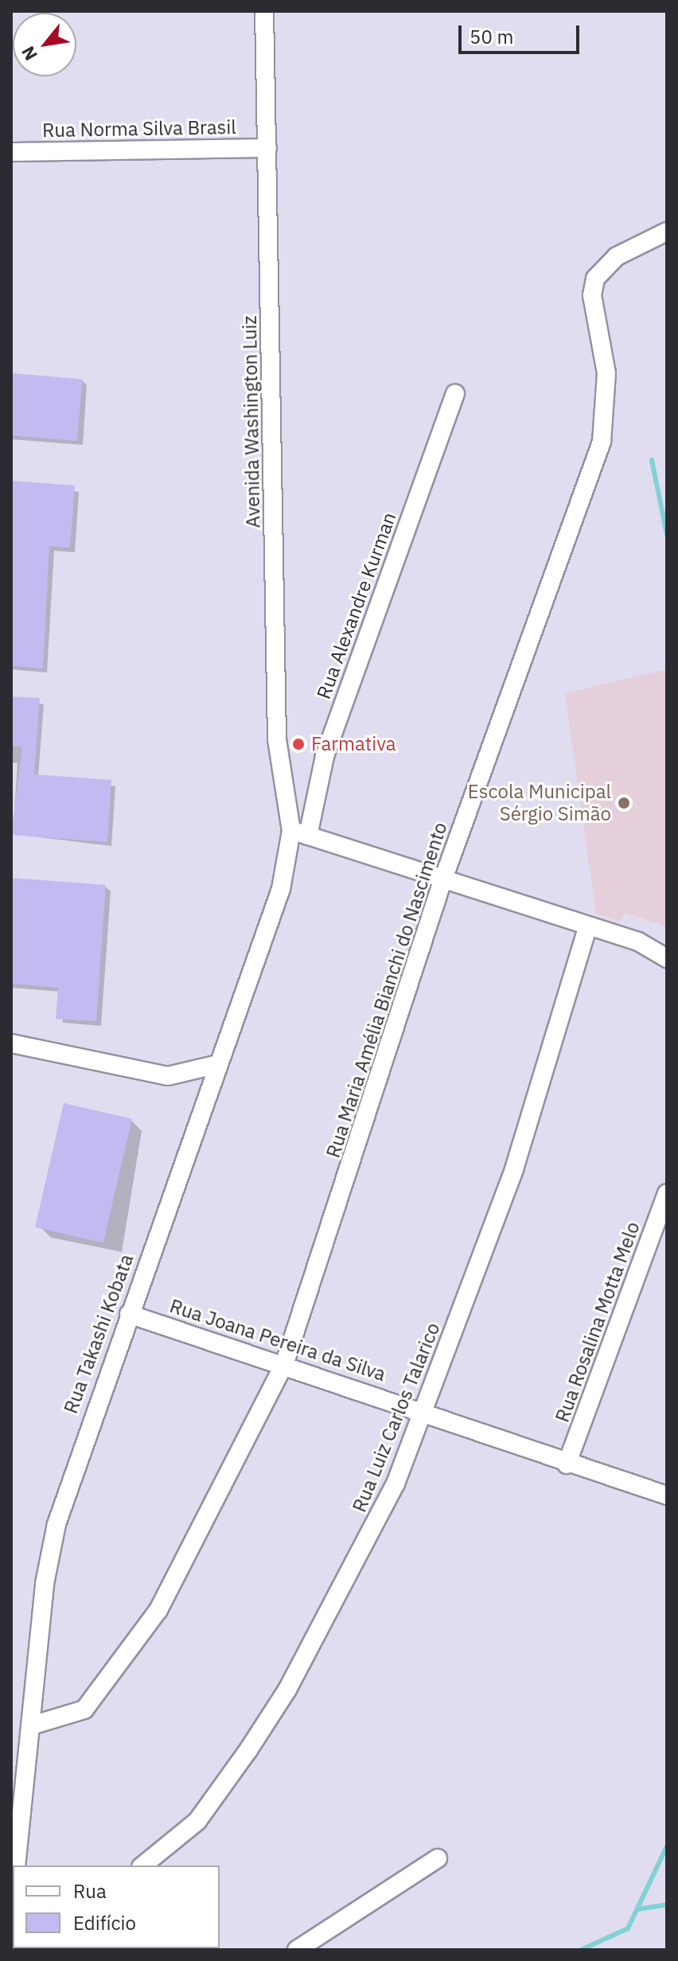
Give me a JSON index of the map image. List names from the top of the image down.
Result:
{
  "streets": {
    "street": [
      "Rua Norma Silva Brasil",
      "Avenida Washington Luiz",
      "Rua Alexandre Kurman",
      "Rua Maria Amélia Bianchi do Nascimento",
      "Rua Rosalina Motta Melo",
      "Rua Takashi Kobata",
      "Rua Joana Pereira da Silva",
      "Rua Luiz Carlos Talarico"
    ]
  },
  "crossings": [
    ["Rua Norma Silva Brasil", "Avenida Washington Luiz"],
    ["Avenida Washington Luiz", "Rua Alexandre Kurman"],
    ["Avenida Washington Luiz", "Rua Takashi Kobata"],
    ["Rua Alexandre Kurman", "Rua Takashi Kobata"],
    ["Rua Maria Amélia Bianchi do Nascimento", "Rua Takashi Kobata"],
    ["Rua Maria Amélia Bianchi do Nascimento", "Rua Joana Pereira da Silva"],
    ["Rua Rosalina Motta Melo", "Rua Joana Pereira da Silva"],
    ["Rua Takashi Kobata", "Rua Joana Pereira da Silva"],
    ["Rua Joana Pereira da Silva", "Rua Luiz Carlos Talarico"]
  ],
  "places": ["Farmativa", "Escola Municipal Sérgio Simão"],
  "legend": ["Rua", "Edifício"],
  "scale_bar": "50 m",
  "north": "bottom left"
}
